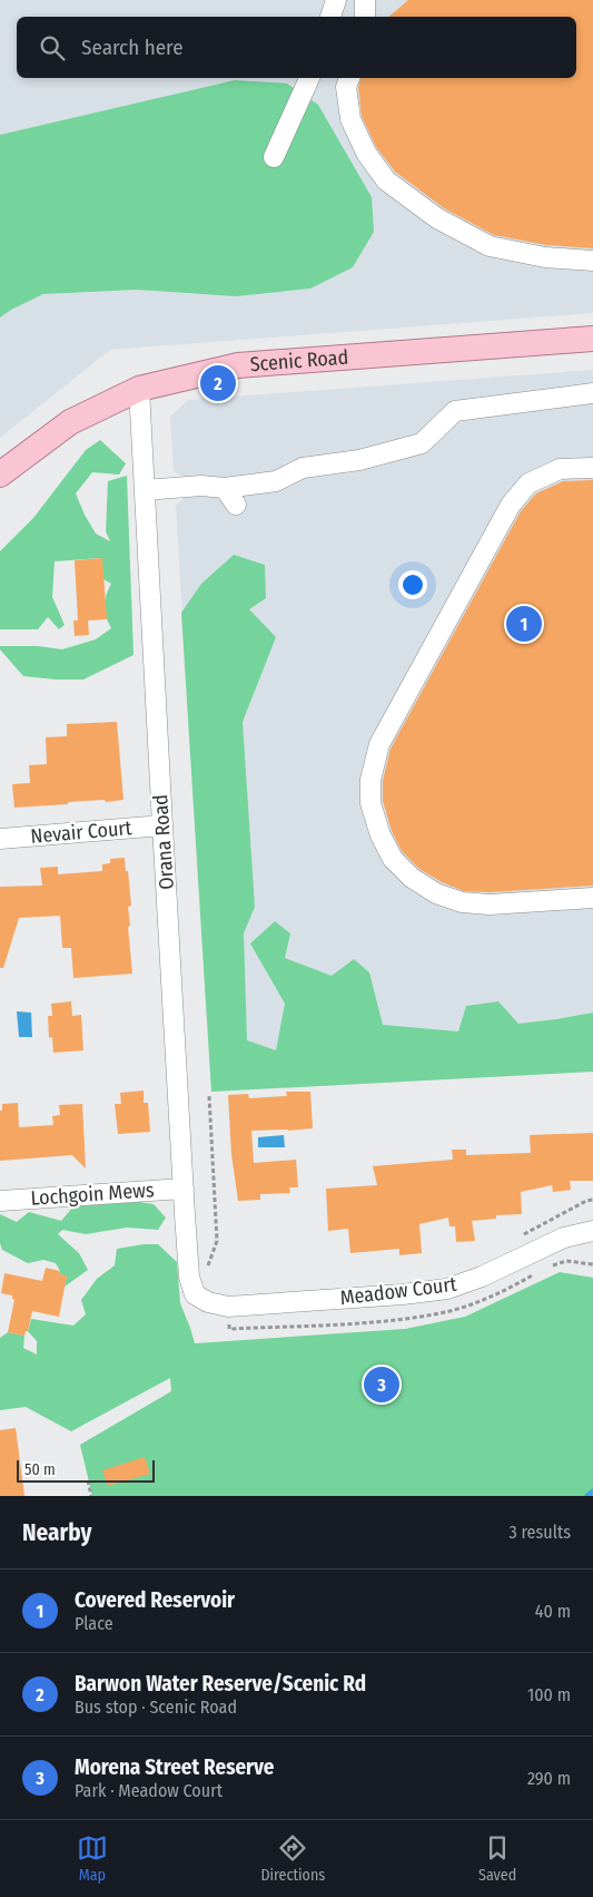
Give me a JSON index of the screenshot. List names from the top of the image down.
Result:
{
  "streets": {
    "main road": ["Scenic Road"],
    "street": [
      "Nevair Court",
      "Orana Road",
      "Lochgoin Mews",
      "Meadow Court"
    ]
  },
  "crossings": [
    ["Scenic Road", "Orana Road"],
    ["Nevair Court", "Orana Road"],
    ["Orana Road", "Lochgoin Mews"],
    ["Orana Road", "Meadow Court"]
  ],
  "scale_bar": "50 m",
  "page": {
    "search": "Search here",
    "pins": ["2", "1", "3"],
    "scale": "50 m",
    "heading": ["Nearby", "3 results"],
    "list": [
      {
        "mark": "1",
        "name": "Covered Reservoir",
        "note": "Place",
        "value": "40 m"
      },
      {
        "mark": "2",
        "name": "Barwon Water Reserve/Scenic Rd",
        "note": "Bus stop · Scenic Road",
        "value": "100 m"
      },
      {
        "mark": "3",
        "name": "Morena Street Reserve",
        "note": "Park · Meadow Court",
        "value": "290 m"
      }
    ],
    "nav": ["Map", "Directions", "Saved"]
  }
}
